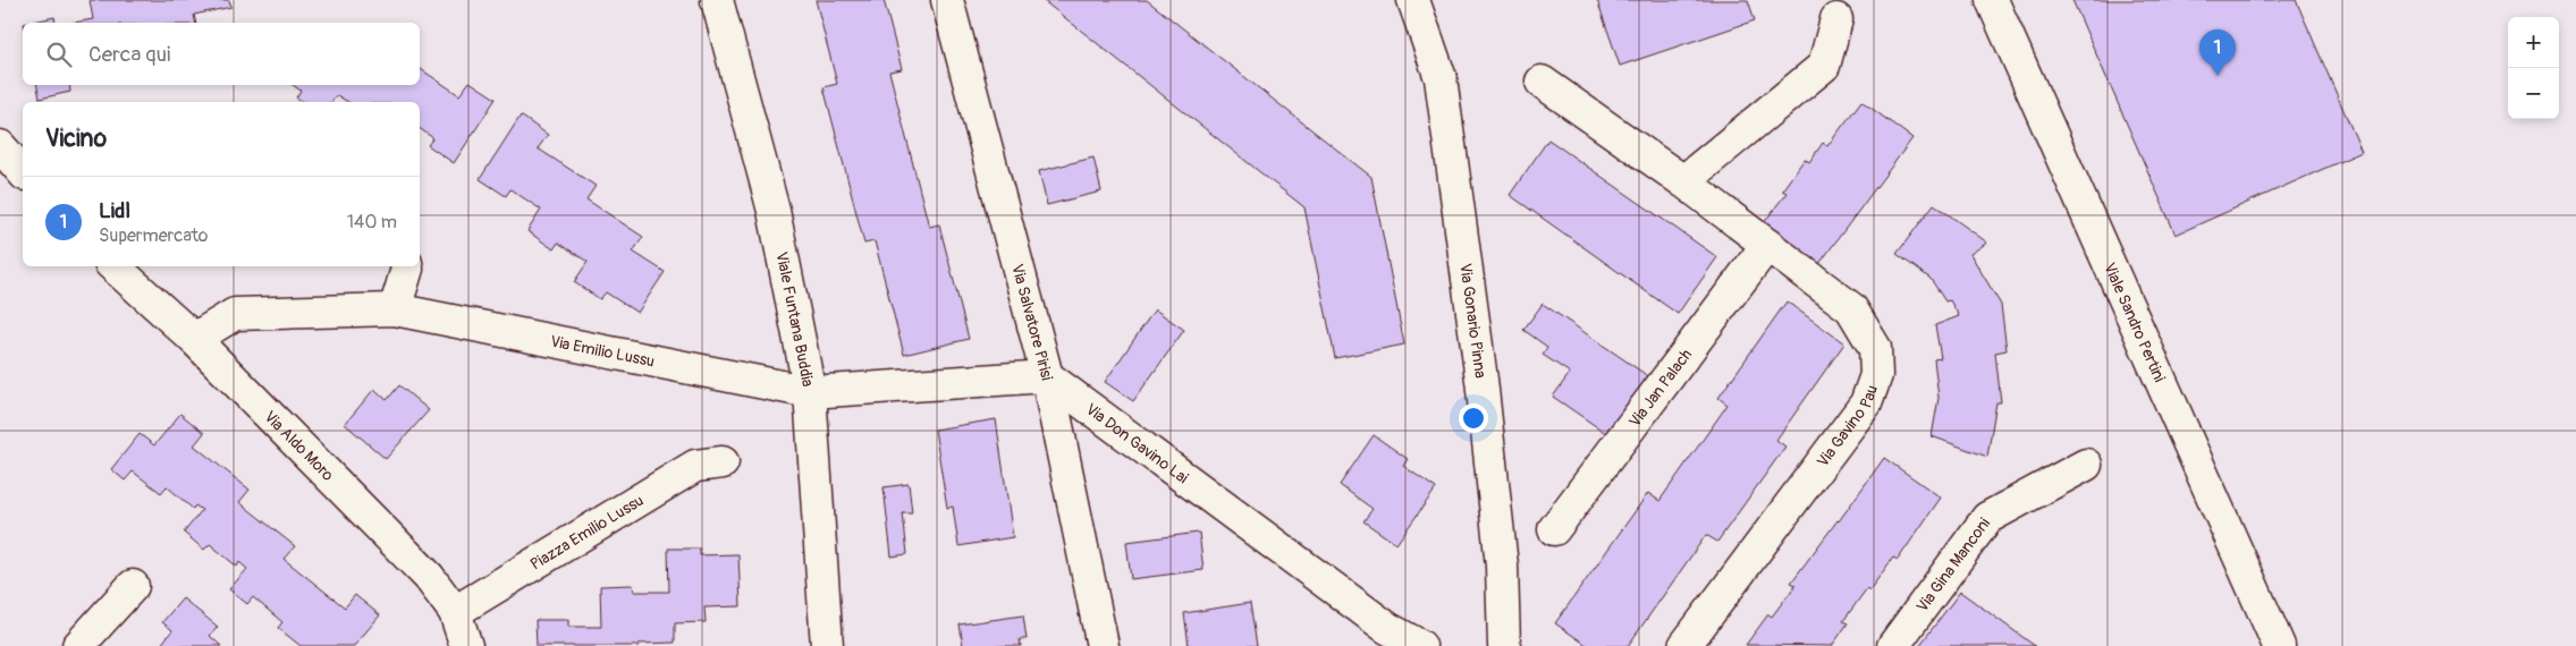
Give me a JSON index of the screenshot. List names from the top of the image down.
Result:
{
  "streets": {
    "street": [
      "Viale Funtana Buddia",
      "Via Salvatore Pirisi",
      "Via Gonario Pinna",
      "Viale Sandro Pertini",
      "Via Emilio Lussu",
      "Via Jan Palach",
      "Via Gavino Pau",
      "Via Don Gavino Lai",
      "Via Aldo Moro",
      "Piazza Emilio Lussu",
      "Via Gina Manconi"
    ]
  },
  "crossings": [
    ["Viale Funtana Buddia", "Via Emilio Lussu"],
    ["Via Salvatore Pirisi", "Via Don Gavino Lai"],
    ["Via Jan Palach", "Via Gavino Pau"],
    ["Via Aldo Moro", "Piazza Emilio Lussu"]
  ],
  "page": {
    "map_buttons": ["+", "−"],
    "search": "Cerca qui",
    "pins": "1",
    "heading": "Vicino",
    "list": [
      {
        "mark": "1",
        "name": "Lidl",
        "note": "Supermercato",
        "value": "140 m"
      }
    ]
  }
}
